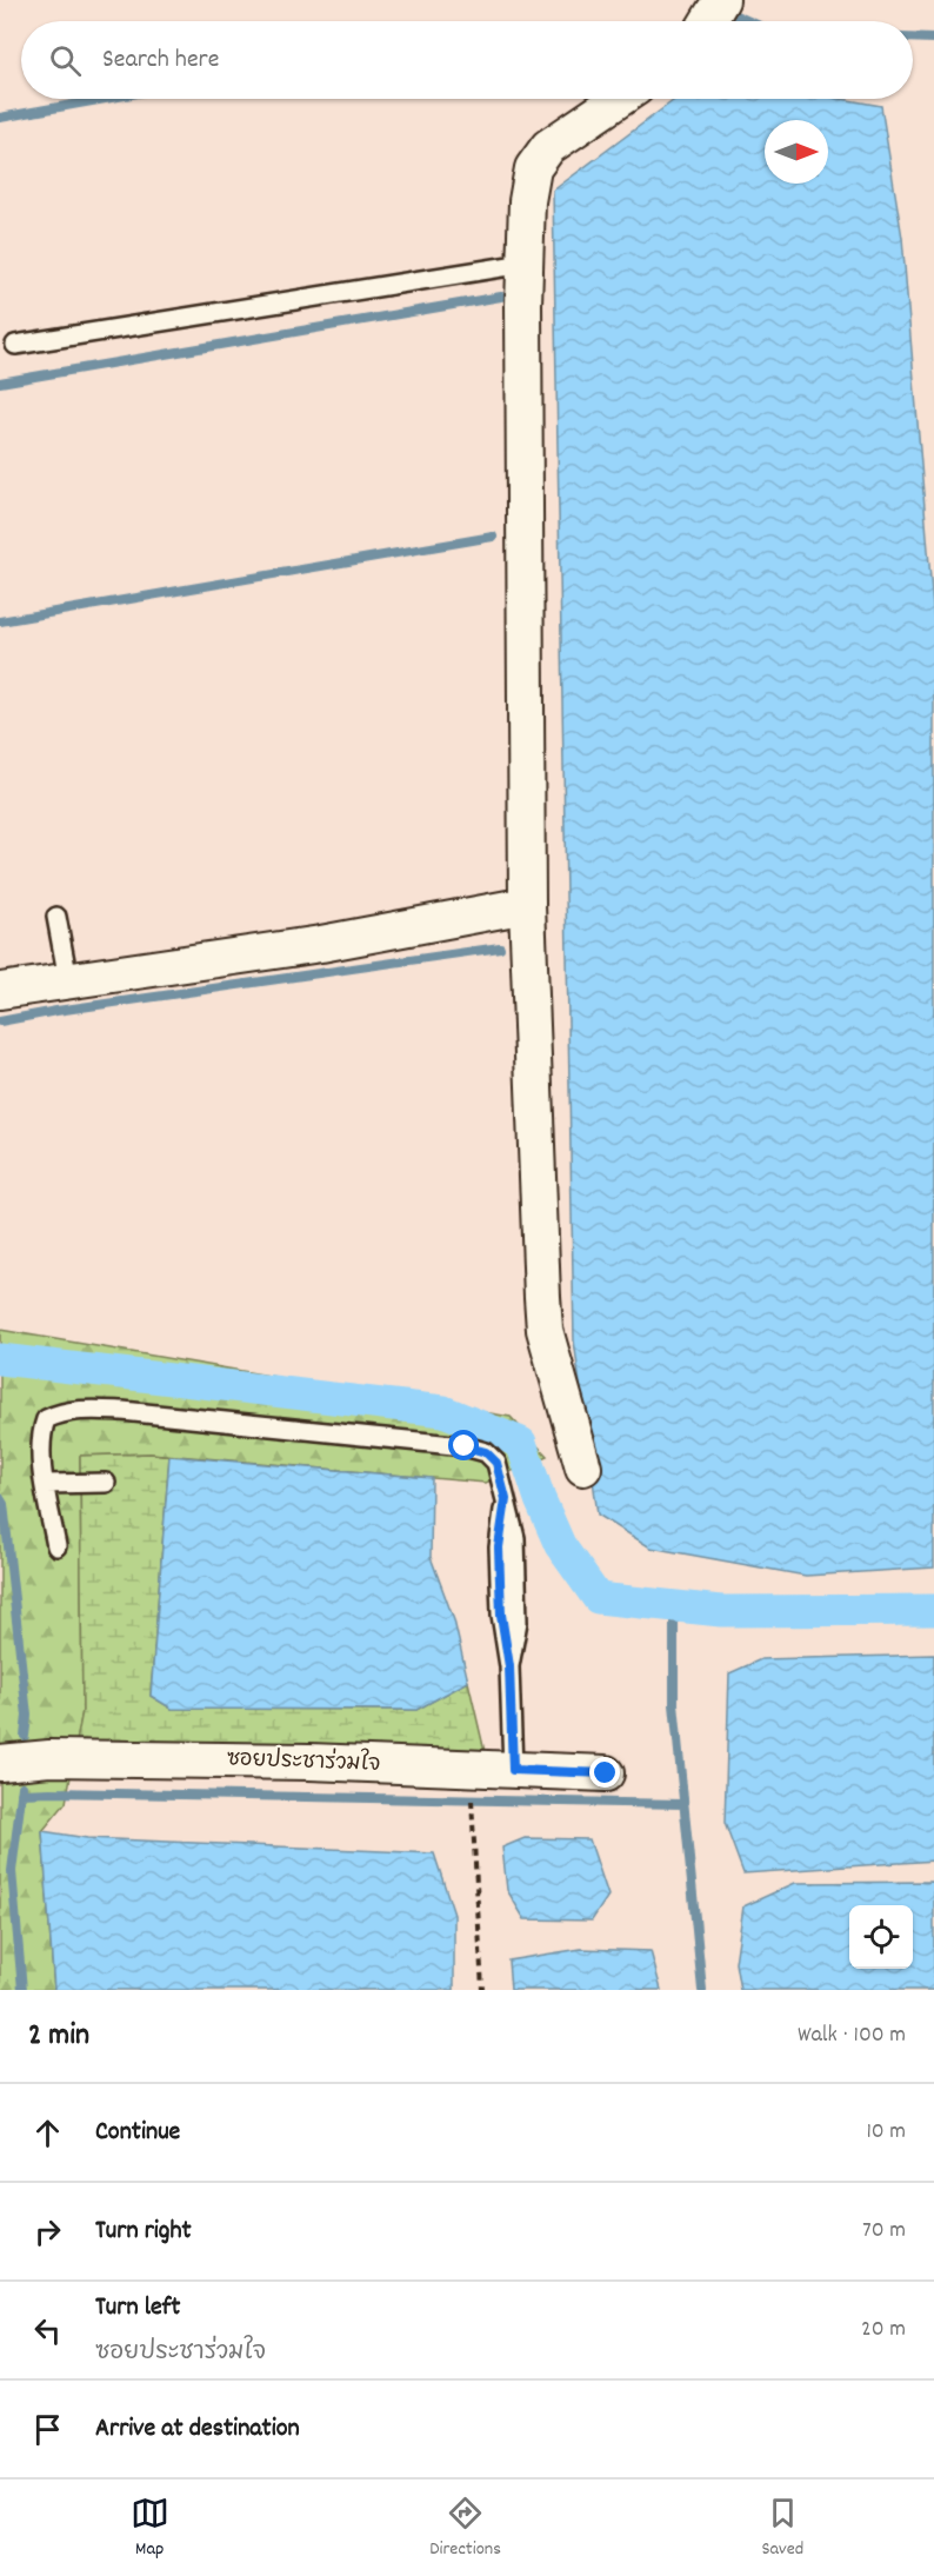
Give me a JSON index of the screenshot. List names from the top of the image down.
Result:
{
  "streets": {
    "street": ["ซอยประชาร่วมใจ"]
  },
  "north": "right",
  "page": {
    "search": "Search here",
    "heading": ["2 min", "Walk · 100 m"],
    "list": [
      ["Continue", "10 m"],
      ["Turn right", "70 m"],
      ["Turn left", "ซอยประชาร่วมใจ", "20 m"],
      "Arrive at destination"
    ],
    "nav": ["Map", "Directions", "Saved"]
  }
}
